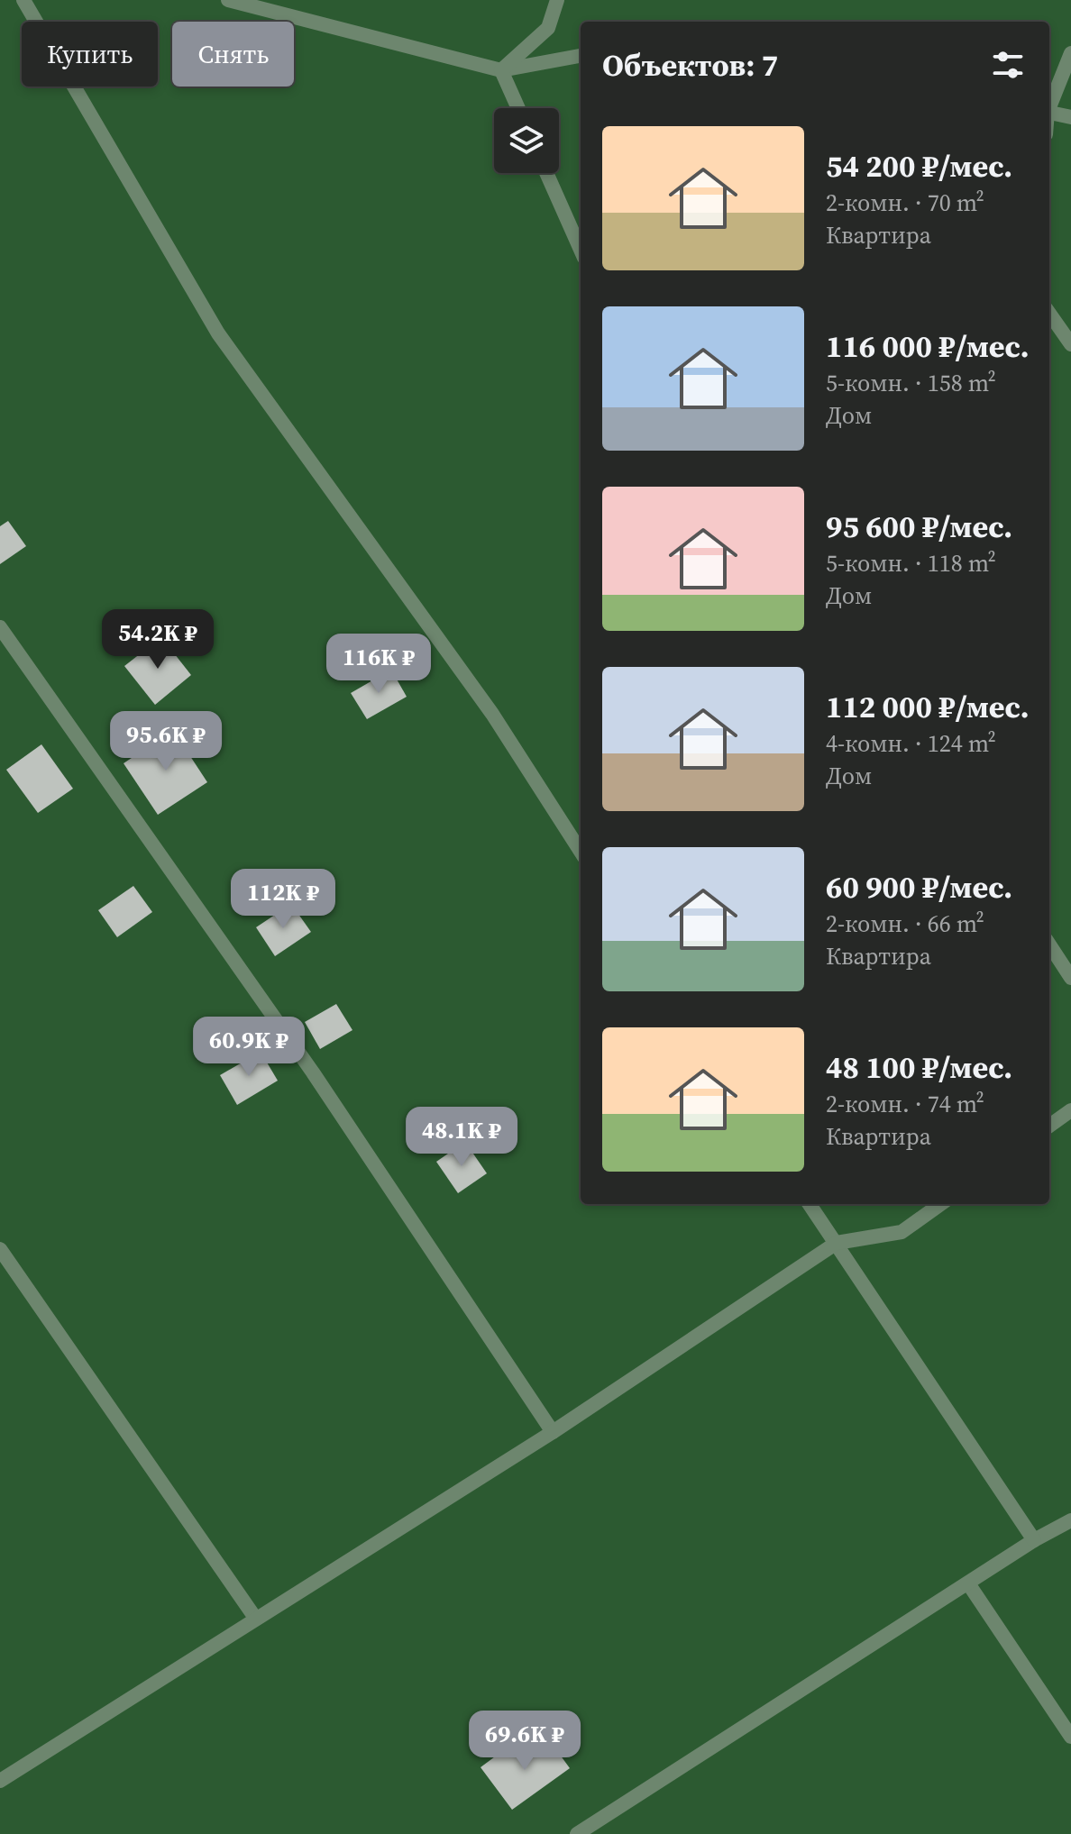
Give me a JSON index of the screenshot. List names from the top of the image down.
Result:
{
  "page": {
    "chip": ["Купить", "Снять"],
    "heading": "Объектов: 7",
    "list": [
      {
        "name": "54 200 ₽/мес.",
        "note": "2-комн. · 70 m² · Квартира"
      },
      {
        "name": "116 000 ₽/мес.",
        "note": "5-комн. · 158 m² · Дом"
      },
      {
        "name": "95 600 ₽/мес.",
        "note": "5-комн. · 118 m² · Дом"
      },
      {
        "name": "112 000 ₽/мес.",
        "note": "4-комн. · 124 m² · Дом"
      },
      {
        "name": "60 900 ₽/мес.",
        "note": "2-комн. · 66 m² · Квартира"
      },
      {
        "name": "48 100 ₽/мес.",
        "note": "2-комн. · 74 m² · Квартира"
      }
    ],
    "price": [
      "54.2K ₽",
      "116K ₽",
      "95.6K ₽",
      "112K ₽",
      "60.9K ₽",
      "48.1K ₽",
      "69.6K ₽"
    ]
  }
}
